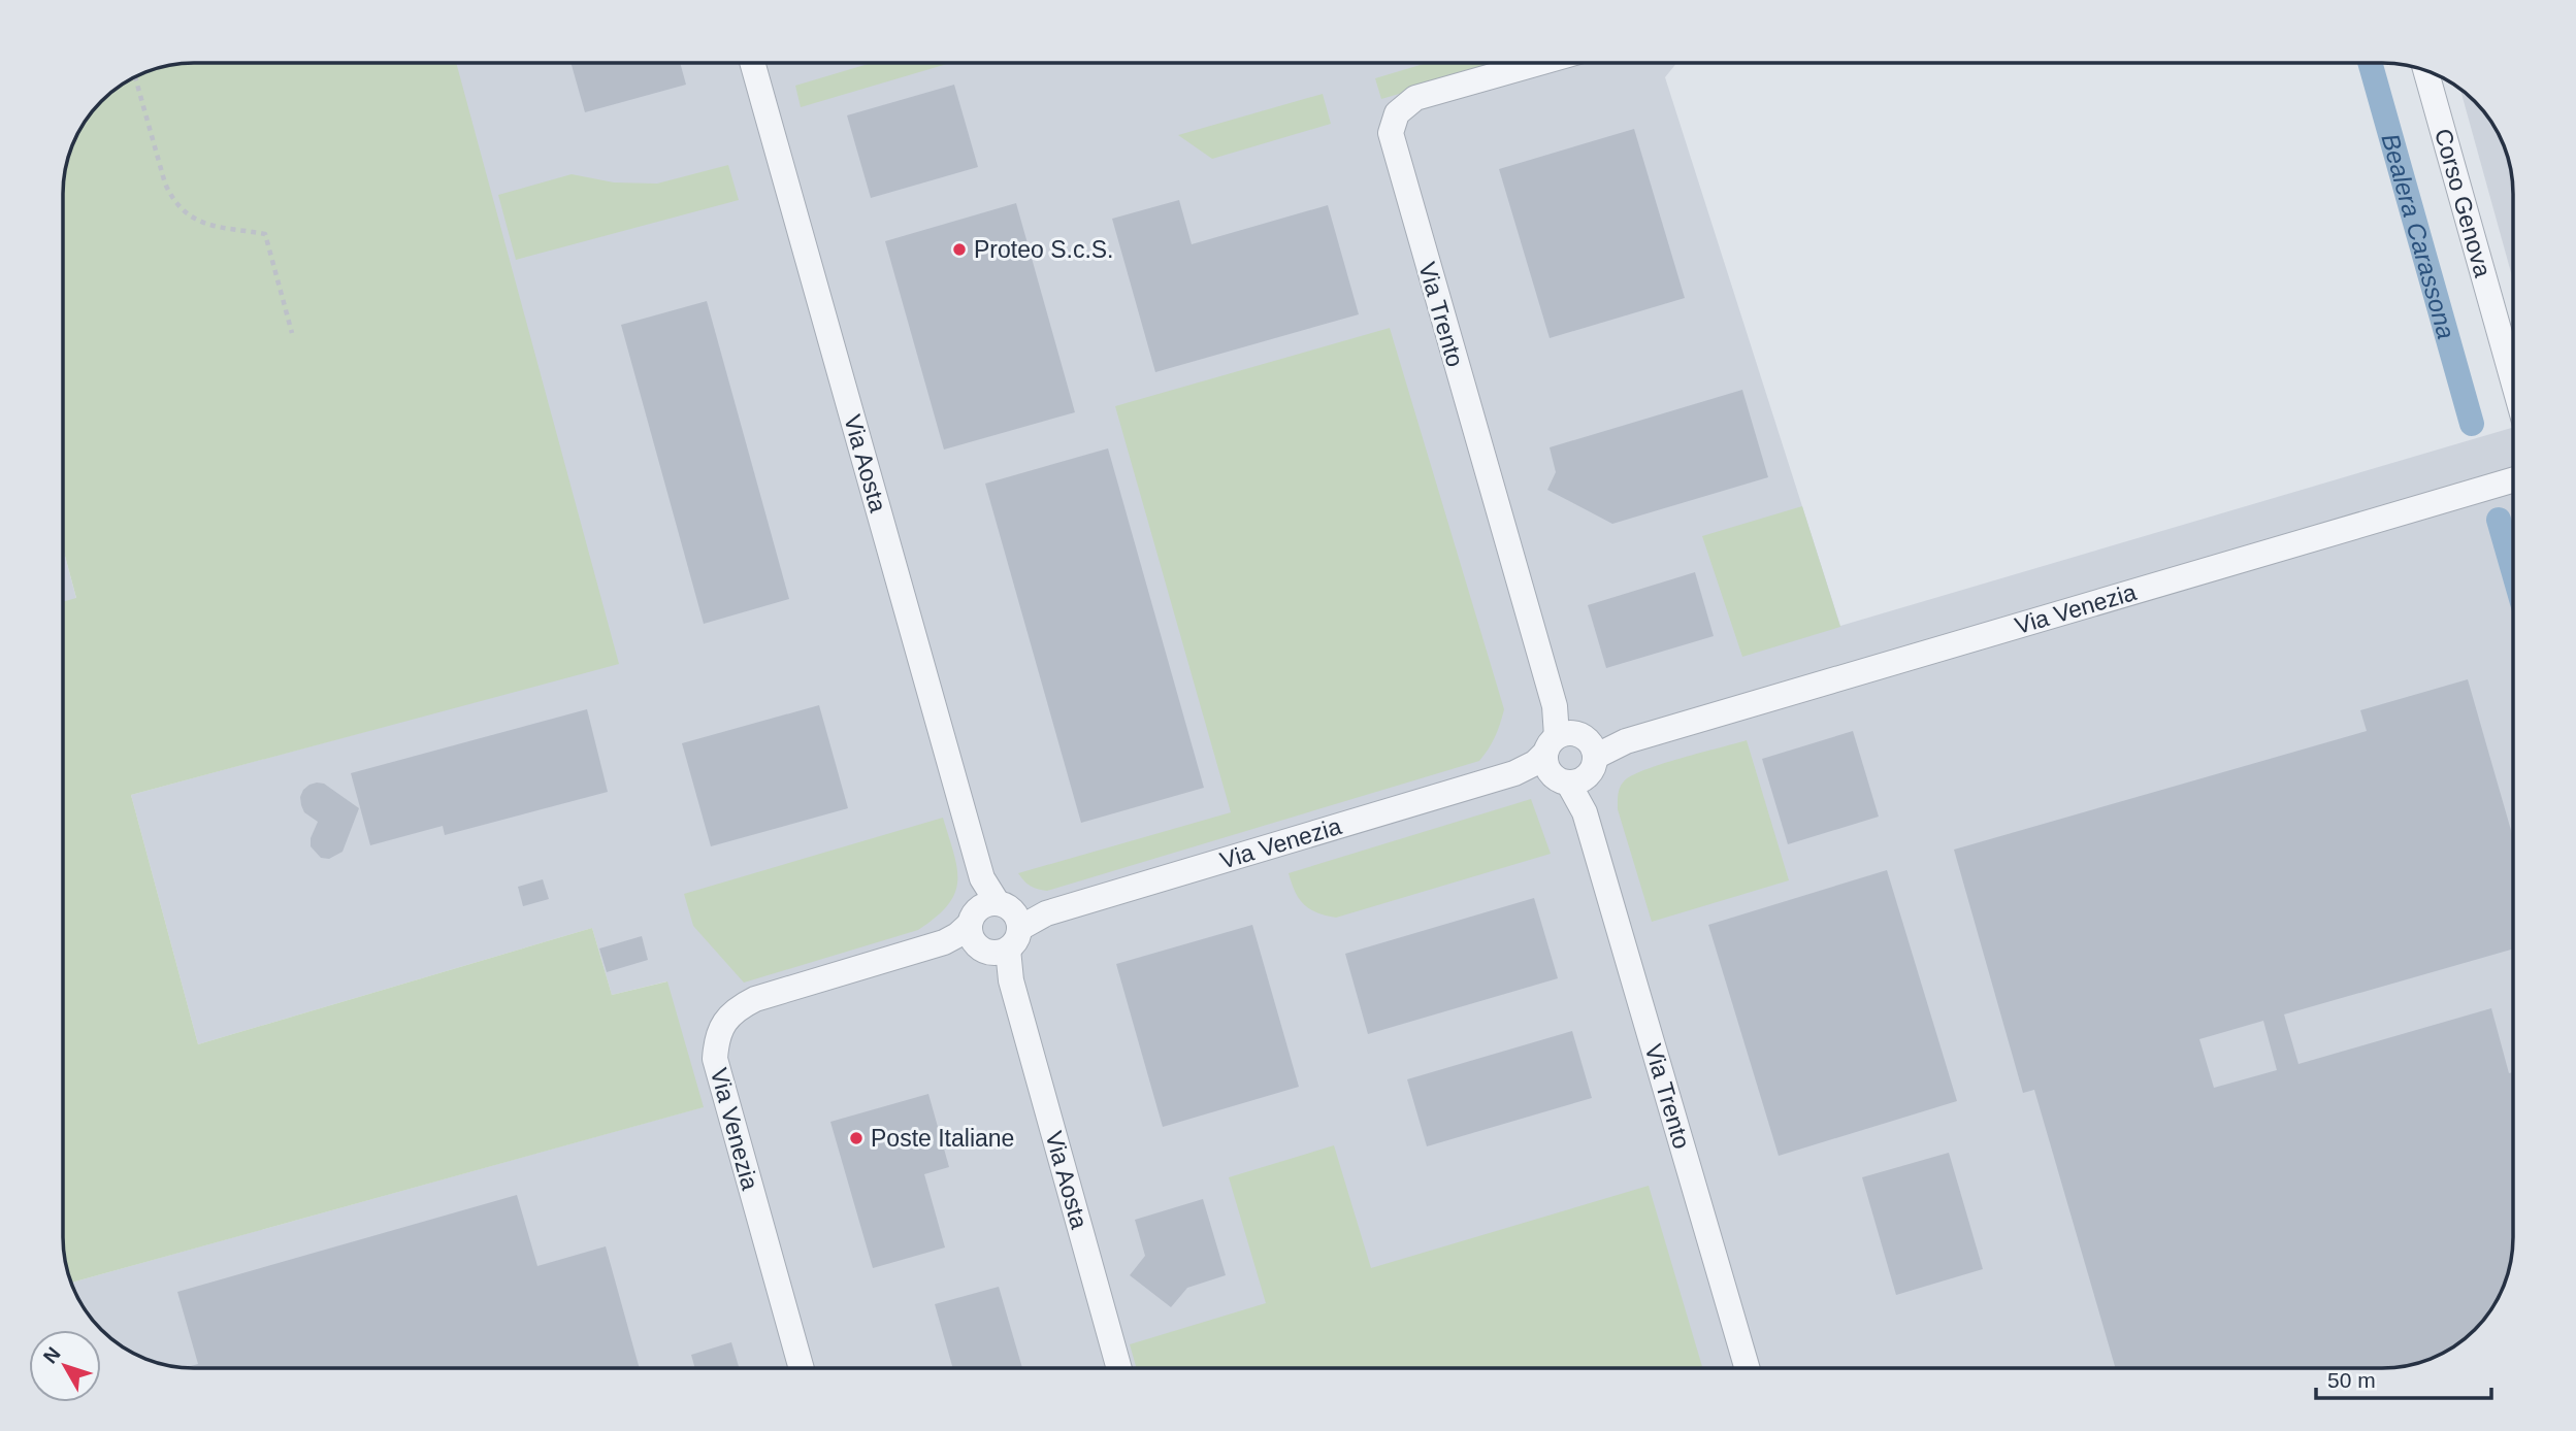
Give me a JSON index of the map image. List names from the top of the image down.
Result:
{
  "streets": {
    "street": [
      "Corso Genova",
      "Via Trento",
      "Via Aosta",
      "Via Venezia"
    ]
  },
  "crossings": [
    ["Via Trento", "Via Venezia"],
    ["Via Aosta", "Via Venezia"]
  ],
  "water": ["Bealera Carassona"],
  "places": ["Proteo S.c.S.", "Poste Italiane"],
  "scale_bar": "50 m",
  "north": "top left"
}
